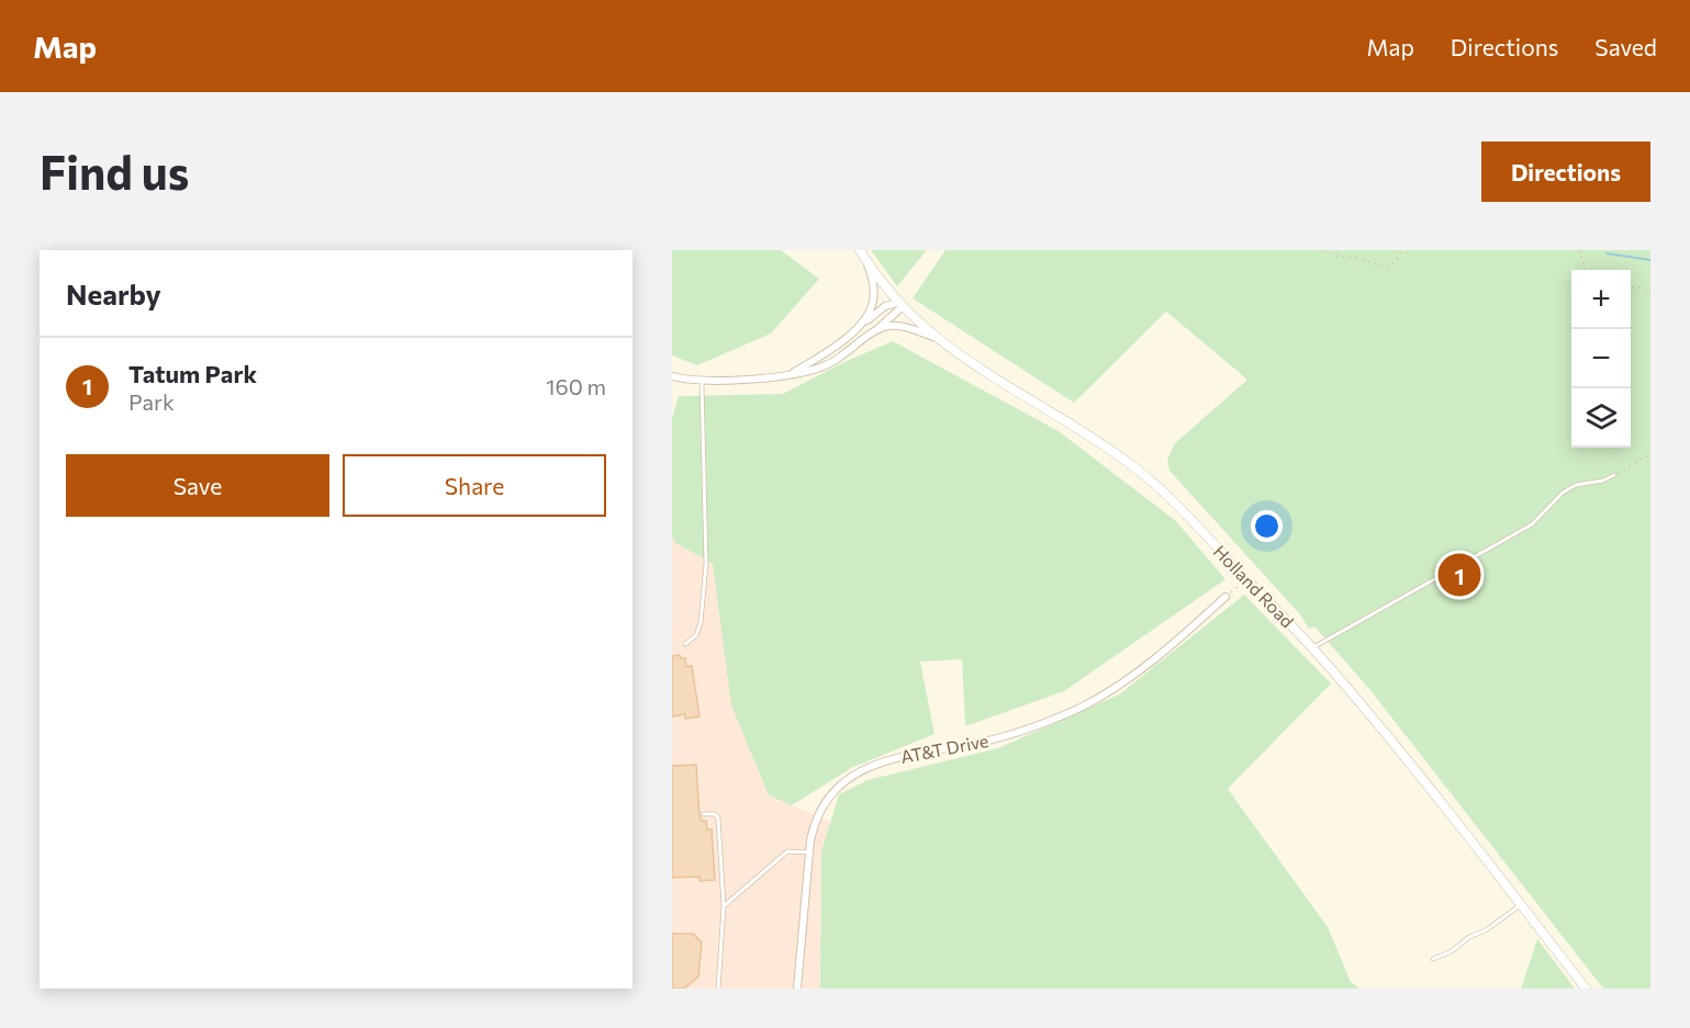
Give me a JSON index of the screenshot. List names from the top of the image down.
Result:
{
  "streets": {
    "street": ["Holland Road", "AT&T Drive"]
  },
  "page": {
    "header": "Map",
    "nav": ["Map", "Directions", "Saved"],
    "buttons": [
      "Directions",
      ["Save", "Share"]
    ],
    "title": "Find us",
    "heading": "Nearby",
    "map_buttons": ["+", "−"],
    "list": [
      {
        "mark": "1",
        "name": "Tatum Park",
        "note": "Park",
        "value": "160 m"
      }
    ],
    "pins": "1"
  }
}
